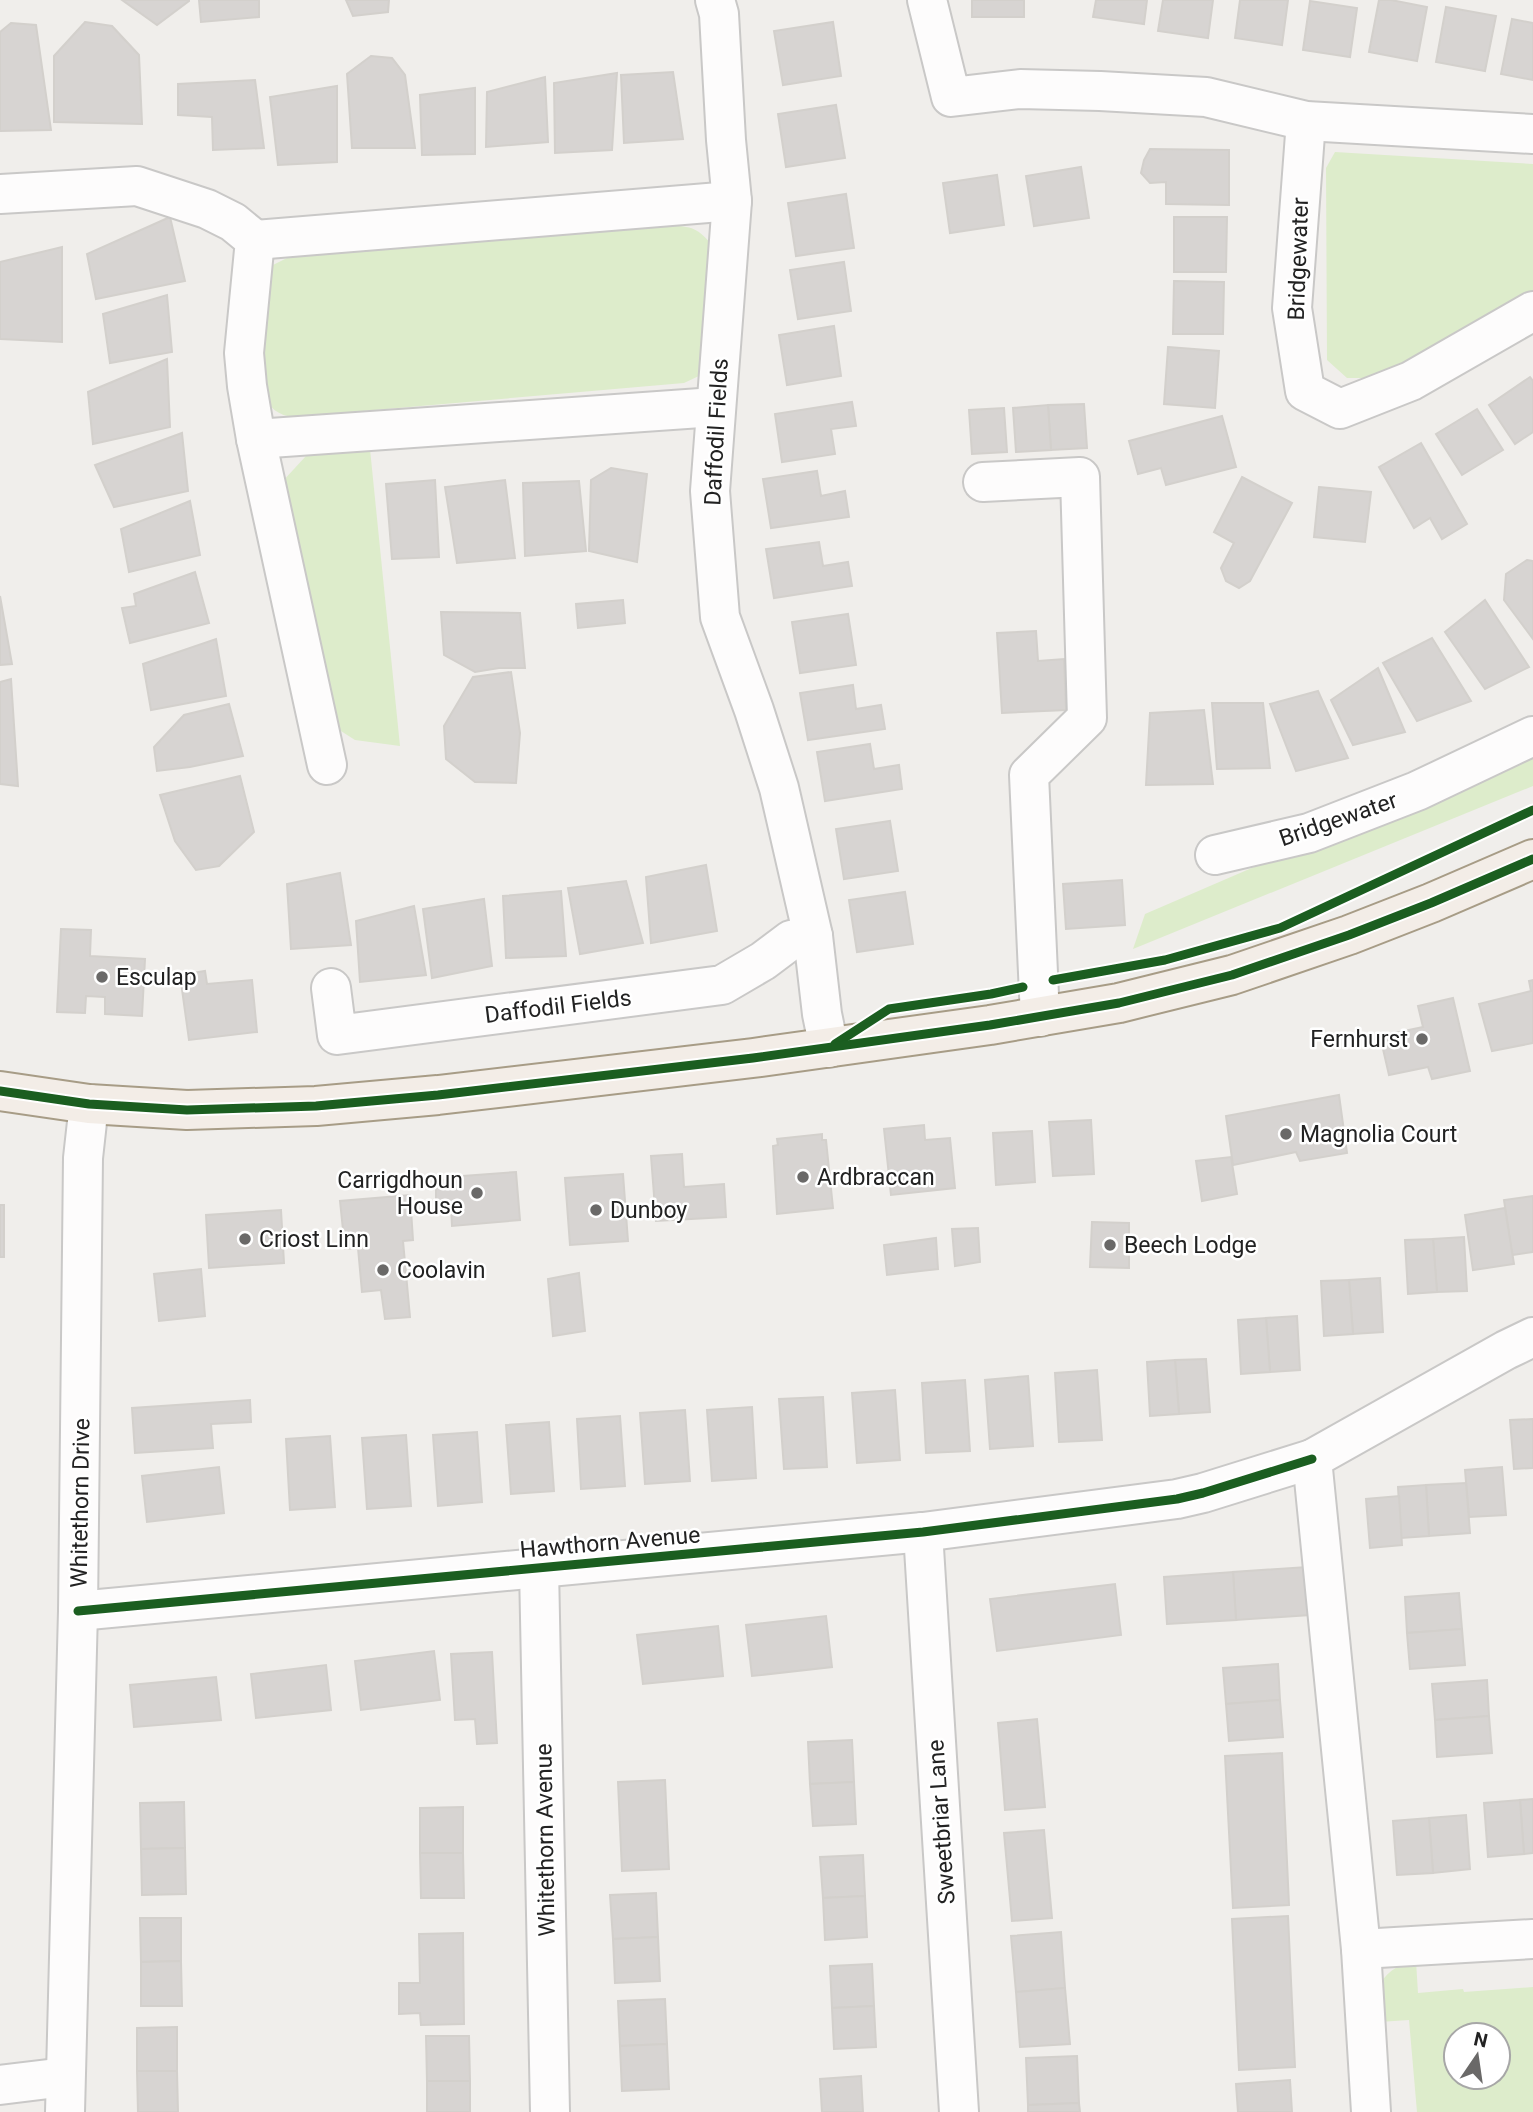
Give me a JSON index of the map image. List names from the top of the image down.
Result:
{
  "streets": {
    "street": [
      "Bridgewater",
      "Daffodil Fields",
      "Whitethorn Drive",
      "Hawthorn Avenue",
      "Sweetbriar Lane",
      "Whitethorn Avenue"
    ]
  },
  "crossings": [
    ["Whitethorn Drive", "Hawthorn Avenue"],
    ["Hawthorn Avenue", "Sweetbriar Lane"],
    ["Hawthorn Avenue", "Whitethorn Avenue"]
  ],
  "places": [
    "Esculap",
    "Fernhurst",
    "Magnolia Court",
    "Ardbraccan",
    "Carrigdhoun House",
    "Dunboy",
    "Criost Linn",
    "Beech Lodge",
    "Coolavin"
  ],
  "north": "top"
}
